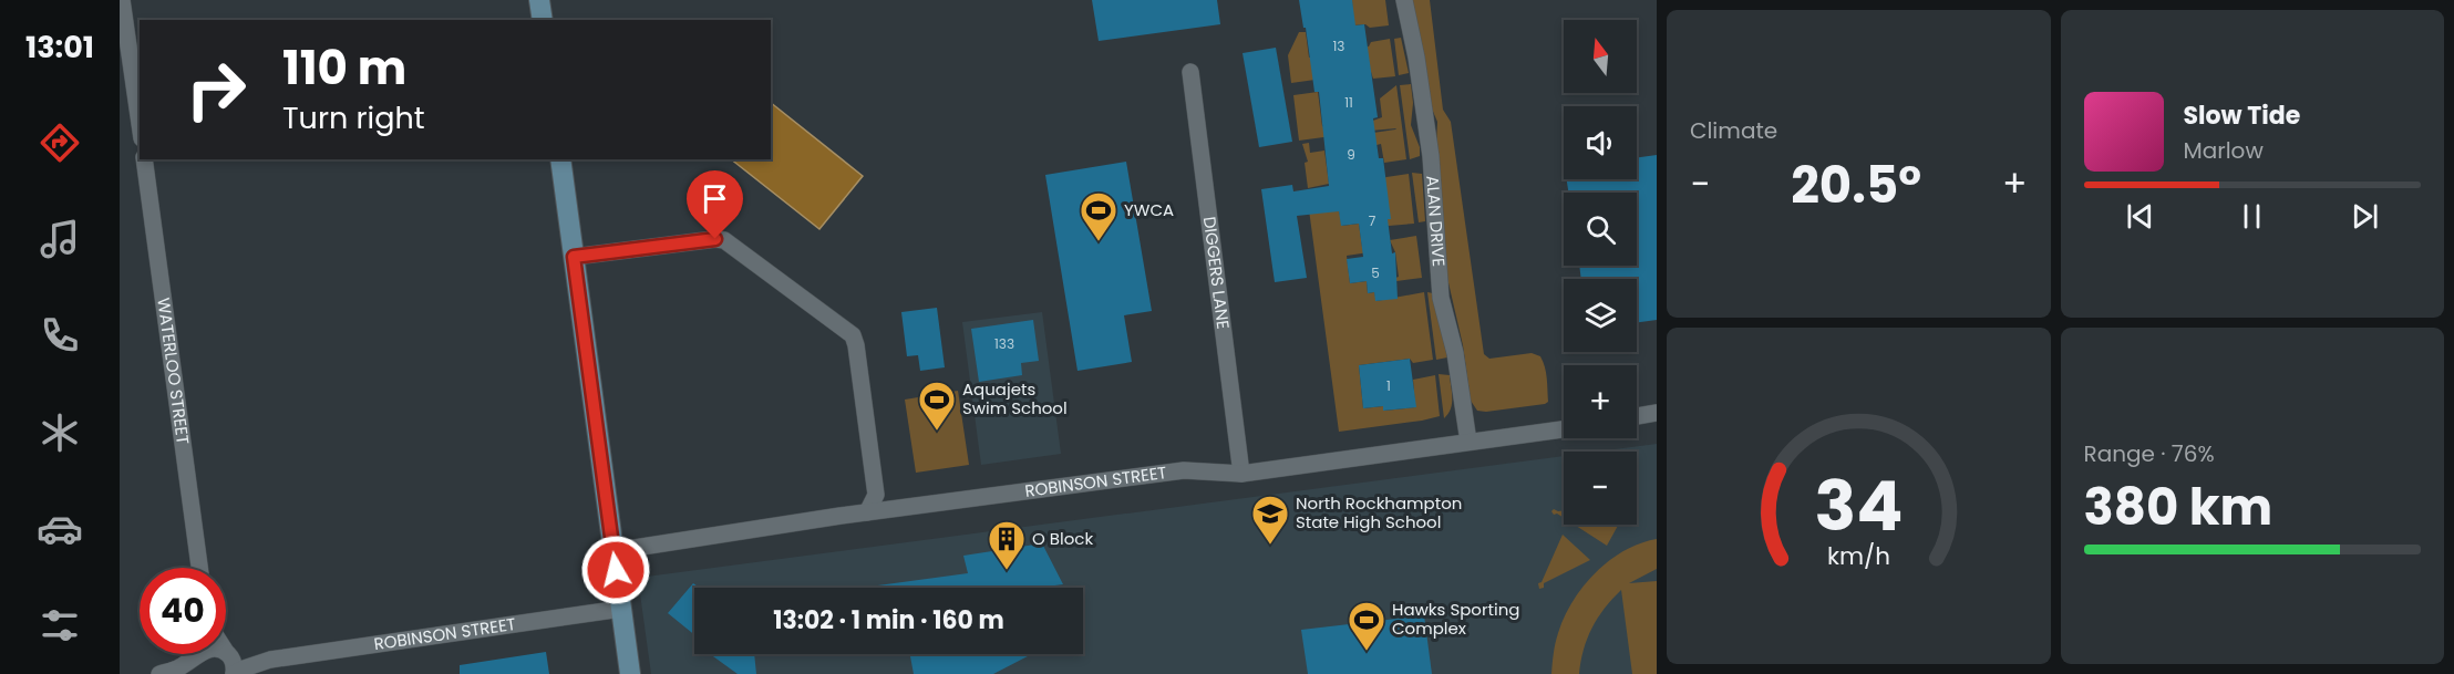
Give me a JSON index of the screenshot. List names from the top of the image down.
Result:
{
  "streets": {
    "street": [
      "ALAN DRIVE",
      "DIGGERS LANE",
      "WATERLOO STREET",
      "ROBINSON STREET"
    ]
  },
  "crossings": [
    ["ALAN DRIVE", "ROBINSON STREET"],
    ["DIGGERS LANE", "ROBINSON STREET"]
  ],
  "places": {
    "sports": ["YWCA", "Aquajets Swim School", "Hawks Sporting Complex"],
    "school or university": ["North Rockhampton State High School"],
    "building": ["O Block"]
  },
  "house_numbers": [
    "13",
    "11",
    "9",
    "7",
    "5",
    "133",
    "1"
  ],
  "north": "top",
  "page": {
    "tabs": "13:01",
    "tile": [
      "Climate",
      ["Range · 76%", "380 km"]
    ],
    "map_buttons": ["+", "−"],
    "turn": ["110 m", "Turn right"],
    "song": ["Slow Tide", "Marlow"],
    "heat": ["−", "20.5°", "+"],
    "limit": "40",
    "trip": "13:02 · 1 min · 160 m",
    "gauge": ["34", "km/h"]
  }
}
